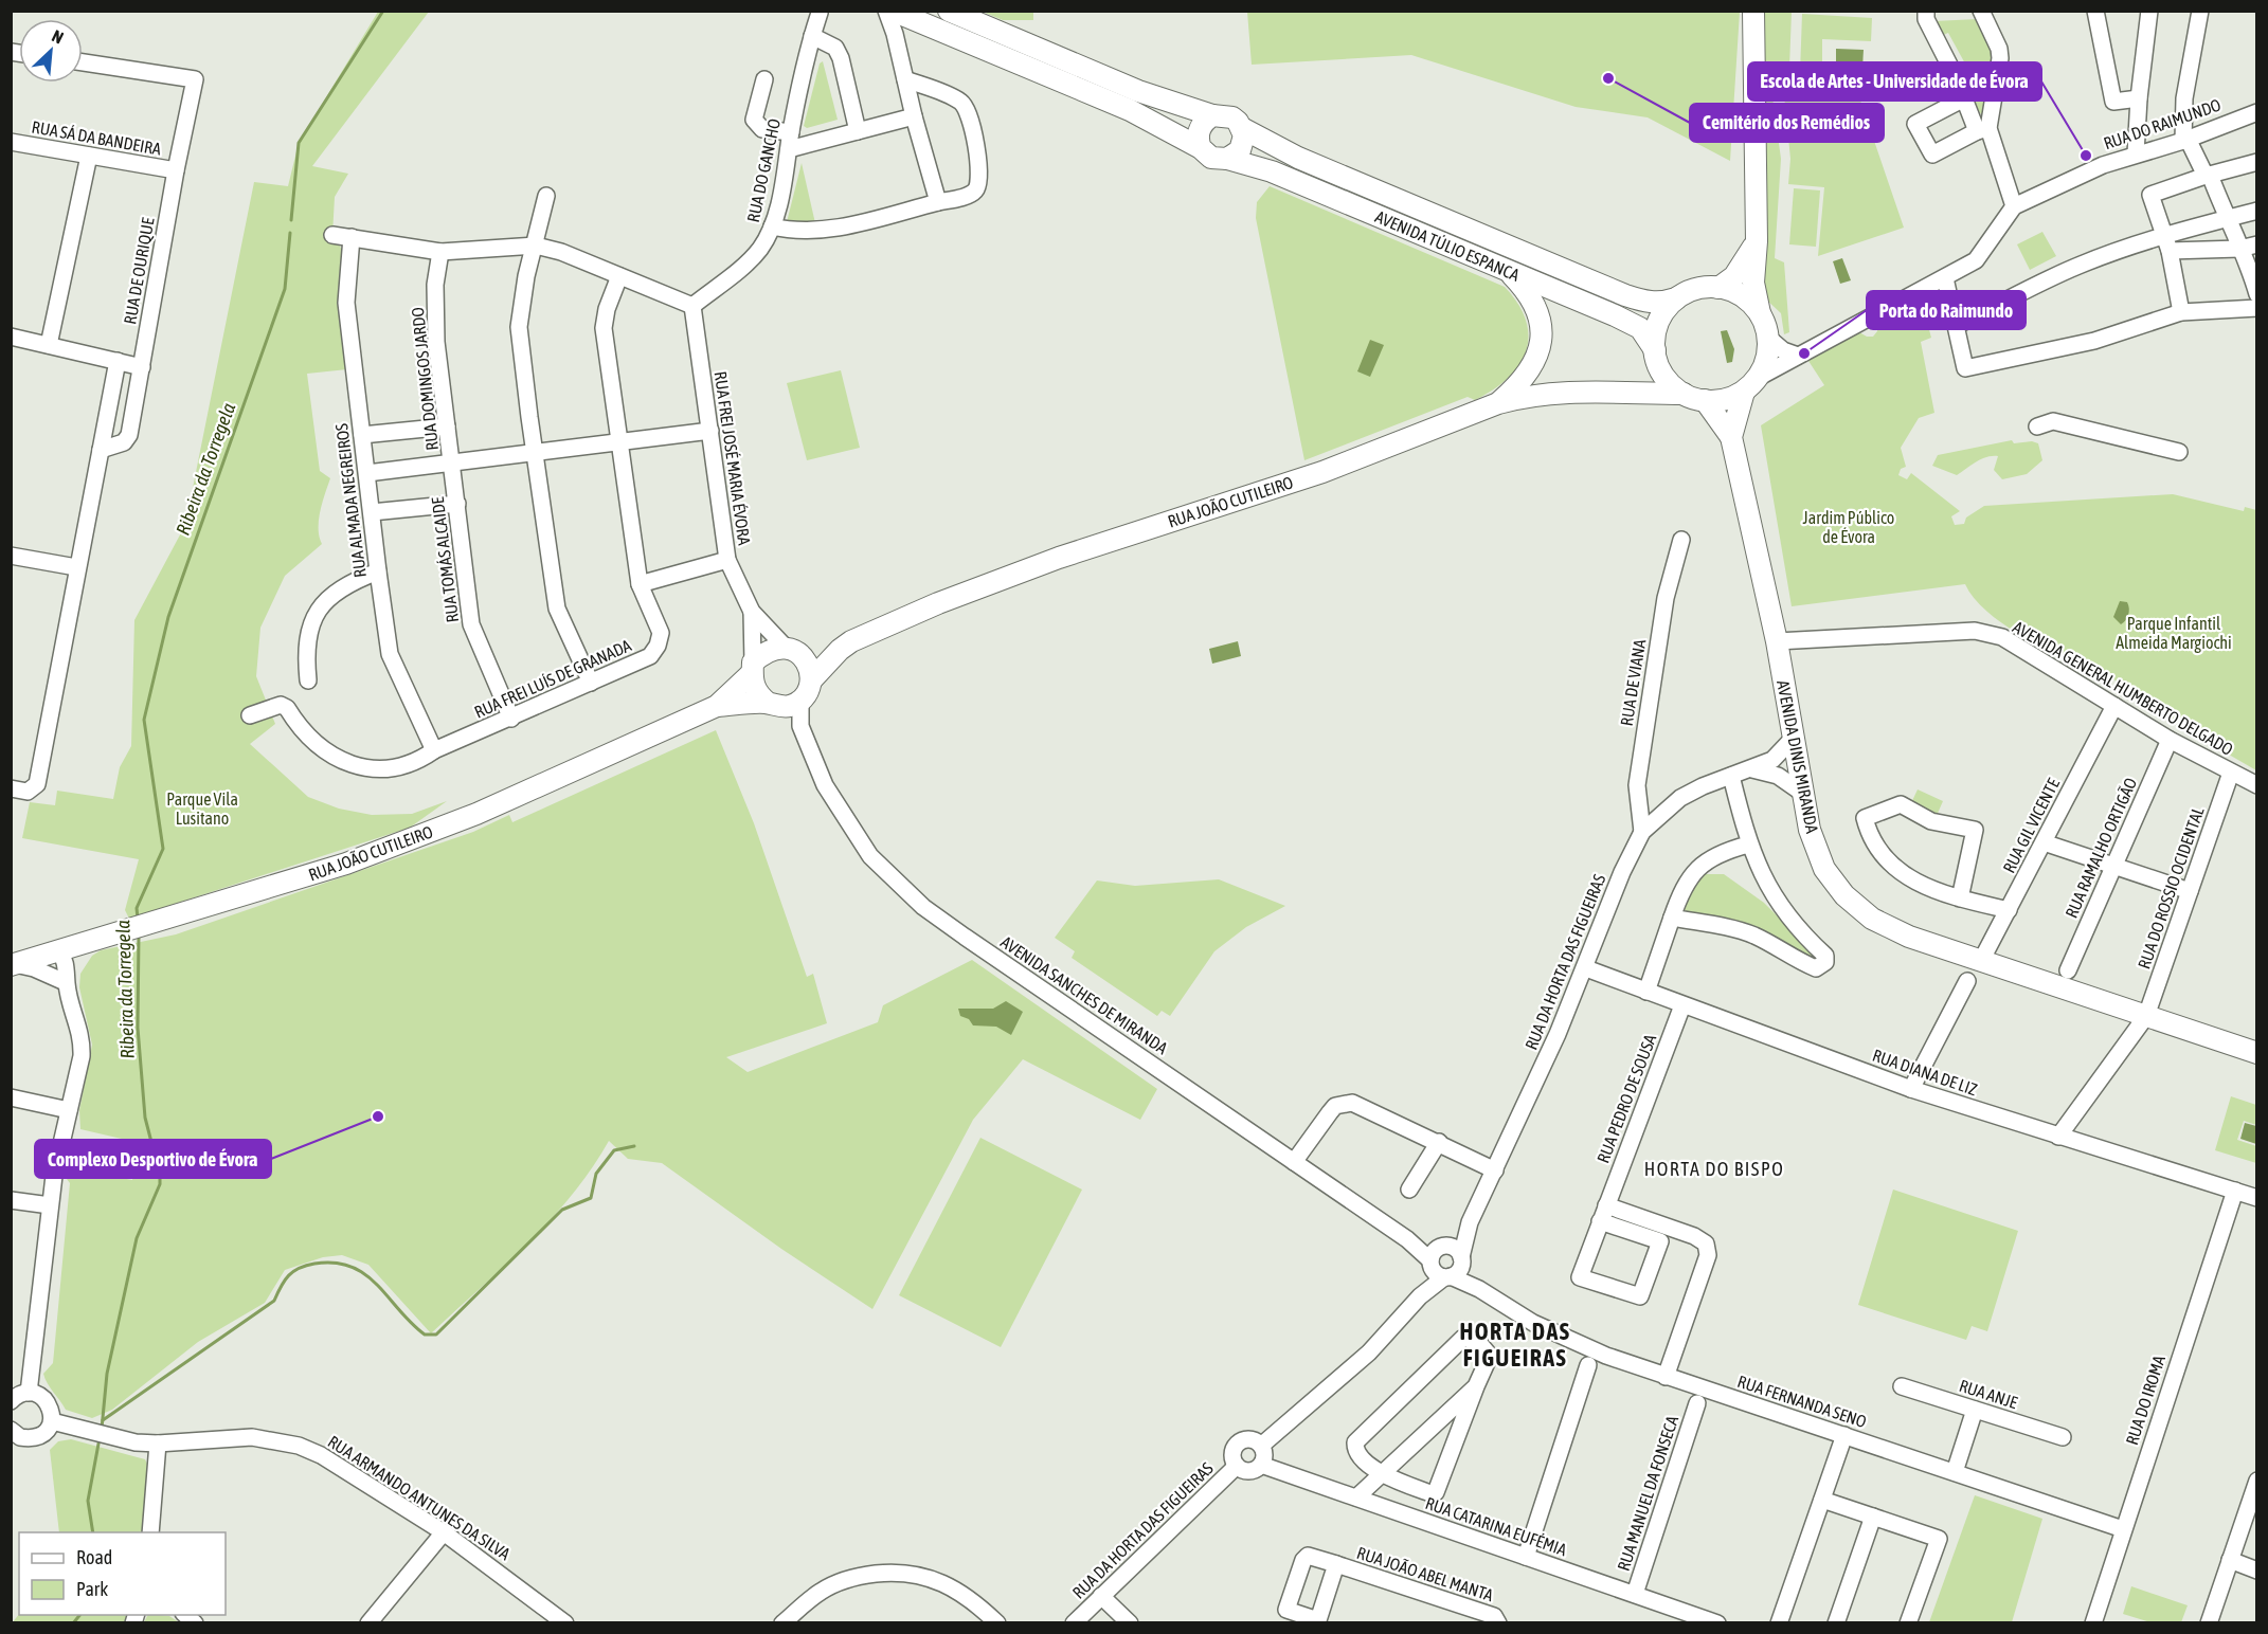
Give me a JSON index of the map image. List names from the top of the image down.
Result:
{
  "streets": {
    "main road": ["AVENIDA TÚLIO ESPANCA", "RUA JOÃO CUTILEIRO", "AVENIDA DINIS MIRANDA"],
    "street": [
      "RUA DO RAIMUNDO",
      "RUA SÁ DA BANDEIRA",
      "RUA DO GANCHO",
      "RUA DE OURIQUE",
      "RUA DOMINGOS JARDO",
      "RUA FREI JOSÉ MARIA ÉVORA",
      "RUA ALMADA NEGREIROS",
      "RUA TOMÁS ALCAIDE",
      "RUA FREI LUÍS DE GRANADA",
      "RUA DE VIANA",
      "AVENIDA GENERAL HUMBERTO DELGADO",
      "RUA GIL VICENTE",
      "RUA RAMALHO ORTIGÃO",
      "RUA DO ROSSIO OCIDENTAL",
      "RUA DA HORTA DAS FIGUEIRAS",
      "AVENIDA SANCHES DE MIRANDA",
      "RUA DIANA DE LIZ",
      "RUA PEDRO DE SOUSA",
      "RUA ANJE",
      "RUA DO IROMA",
      "RUA FERNANDA SENO",
      "RUA MANUEL DA FONSECA",
      "RUA ARMANDO ANTUNES DA SILVA",
      "RUA CATARINA EUFÉMIA",
      "RUA JOÃO ABEL MANTA"
    ]
  },
  "crossings": [
    ["RUA SÁ DA BANDEIRA", "RUA DE OURIQUE"],
    ["RUA DO GANCHO", "RUA FREI JOSÉ MARIA ÉVORA"],
    ["AVENIDA TÚLIO ESPANCA", "RUA JOÃO CUTILEIRO"],
    ["AVENIDA TÚLIO ESPANCA", "AVENIDA DINIS MIRANDA"],
    ["RUA DOMINGOS JARDO", "RUA TOMÁS ALCAIDE"],
    ["RUA FREI JOSÉ MARIA ÉVORA", "RUA JOÃO CUTILEIRO"],
    ["RUA FREI JOSÉ MARIA ÉVORA", "AVENIDA SANCHES DE MIRANDA"],
    ["RUA ALMADA NEGREIROS", "RUA FREI LUÍS DE GRANADA"],
    ["RUA JOÃO CUTILEIRO", "AVENIDA DINIS MIRANDA"],
    ["RUA JOÃO CUTILEIRO", "AVENIDA SANCHES DE MIRANDA"],
    ["RUA TOMÁS ALCAIDE", "RUA FREI LUÍS DE GRANADA"],
    ["RUA DE VIANA", "RUA DA HORTA DAS FIGUEIRAS"],
    ["AVENIDA GENERAL HUMBERTO DELGADO", "AVENIDA DINIS MIRANDA"],
    ["AVENIDA GENERAL HUMBERTO DELGADO", "RUA GIL VICENTE"],
    ["AVENIDA GENERAL HUMBERTO DELGADO", "RUA RAMALHO ORTIGÃO"],
    ["AVENIDA GENERAL HUMBERTO DELGADO", "RUA DO ROSSIO OCIDENTAL"],
    ["AVENIDA DINIS MIRANDA", "RUA GIL VICENTE"],
    ["AVENIDA DINIS MIRANDA", "RUA DO ROSSIO OCIDENTAL"],
    ["AVENIDA DINIS MIRANDA", "RUA DA HORTA DAS FIGUEIRAS"],
    ["RUA DO ROSSIO OCIDENTAL", "RUA DIANA DE LIZ"],
    ["RUA DA HORTA DAS FIGUEIRAS", "AVENIDA SANCHES DE MIRANDA"],
    ["RUA DA HORTA DAS FIGUEIRAS", "RUA DIANA DE LIZ"],
    ["RUA DA HORTA DAS FIGUEIRAS", "RUA FERNANDA SENO"],
    ["RUA DA HORTA DAS FIGUEIRAS", "RUA CATARINA EUFÉMIA"],
    ["AVENIDA SANCHES DE MIRANDA", "RUA FERNANDA SENO"],
    ["RUA DIANA DE LIZ", "RUA PEDRO DE SOUSA"],
    ["RUA DIANA DE LIZ", "RUA DO IROMA"],
    ["RUA DO IROMA", "RUA FERNANDA SENO"],
    ["RUA MANUEL DA FONSECA", "RUA CATARINA EUFÉMIA"]
  ],
  "districts": ["HORTA DO BISPO", "HORTA DAS FIGUEIRAS"],
  "water": ["Ribeira da Torregela"],
  "parks": ["Jardim Público de Évora", "Parque Infantil Almeida Margiochi", "Parque Vila Lusitano"],
  "places": [
    "Cemitério dos Remédios",
    "Escola de Artes - Universidade de Évora",
    "Porta do Raimundo",
    "Complexo Desportivo de Évora"
  ],
  "legend": ["Road", "Park"],
  "north": "top right"
}
